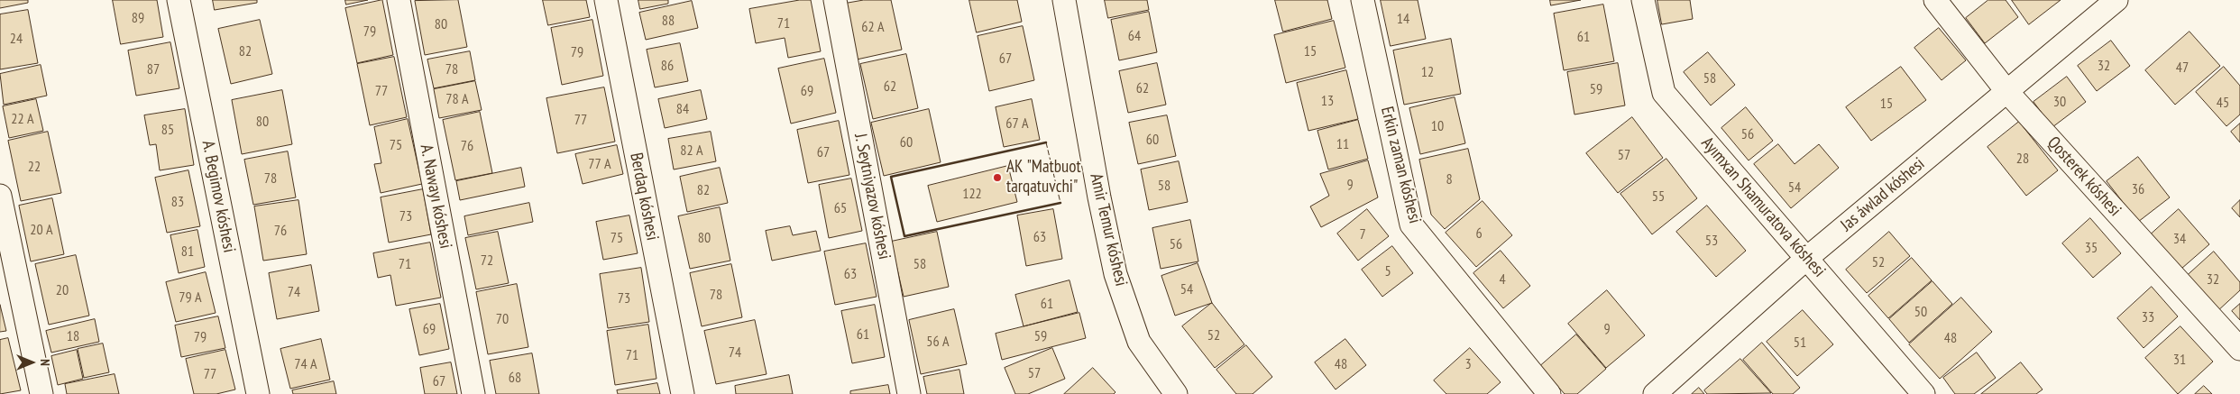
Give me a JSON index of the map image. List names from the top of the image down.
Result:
{
  "streets": {
    "street": [
      "Erkin zaman kóshesi",
      "Qosterek kóshesi",
      "Jas áwlad kóshesi",
      "A. Begimov kóshesi",
      "A. Nawayı kóshesi",
      "Berdaq kóshesi",
      "J. Seytniyazov kóshesi",
      "Ayımxan Shamuratova kóshesi",
      "Amir Temur kóshesi"
    ]
  },
  "crossings": [
    ["Qosterek kóshesi", "Jas áwlad kóshesi"],
    ["Jas áwlad kóshesi", "Ayımxan Shamuratova kóshesi"]
  ],
  "places": ["AK \"Matbuot tarqatuvchi\""],
  "house_numbers": [
    "89",
    "14",
    "88",
    "71",
    "80",
    "62 А",
    "79",
    "64",
    "61",
    "24",
    "82",
    "15",
    "79",
    "67",
    "86",
    "32",
    "47",
    "87",
    "78",
    "12",
    "58",
    "62",
    "62",
    "59",
    "77",
    "69",
    "78 А",
    "13",
    "30",
    "45",
    "15",
    "84",
    "22 А",
    "77",
    "80",
    "67 А",
    "10",
    "85",
    "56",
    "60",
    "60",
    "11",
    "75",
    "76",
    "82 А",
    "67",
    "57",
    "28",
    "77 А",
    "22",
    "78",
    "8",
    "9",
    "58",
    "54",
    "36",
    "82",
    "122",
    "55",
    "83",
    "65",
    "73",
    "20 А",
    "76",
    "6",
    "7",
    "63",
    "75",
    "80",
    "34",
    "53",
    "56",
    "35",
    "81",
    "72",
    "52",
    "71",
    "58",
    "5",
    "63",
    "4",
    "32",
    "54",
    "20",
    "74",
    "78",
    "79 А",
    "73",
    "61",
    "50",
    "33",
    "70",
    "69",
    "9",
    "61",
    "52",
    "18",
    "59",
    "79",
    "48",
    "56 А",
    "51",
    "74",
    "71",
    "31",
    "74 А",
    "48",
    "3",
    "57",
    "77",
    "68",
    "67"
  ],
  "north": "right"
}
